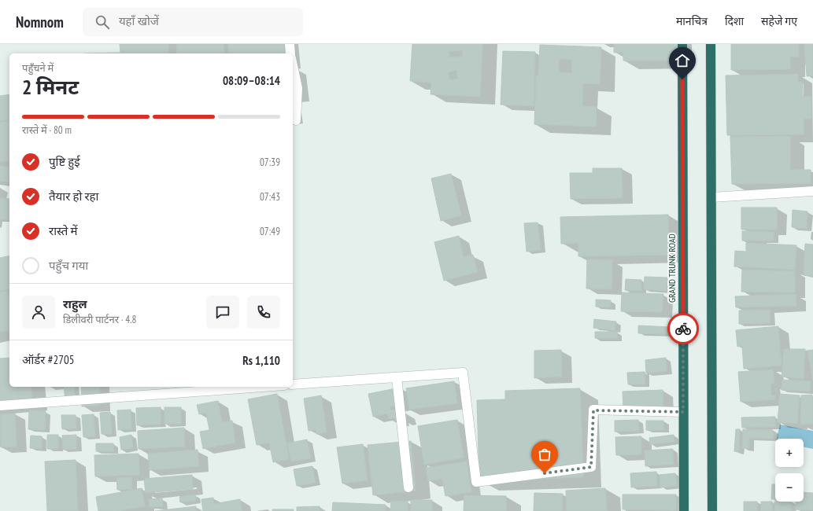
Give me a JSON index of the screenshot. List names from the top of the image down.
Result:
{
  "streets": {
    "highway": ["GRAND TRUNK ROAD"]
  },
  "page": {
    "header": "Nomnom",
    "search": "यहाँ खोजें",
    "nav": ["मानचित्र", "दिशा", "सहेजे गए"],
    "heading": ["2 मिनट", "पहुँचने में", "08:09–08:14"],
    "panel": [
      "राहुल",
      "डिलीवरी पार्टनर · 4.8",
      "ऑर्डर #2705",
      "Rs 1,110"
    ],
    "bar": "रास्ते में · 80 m",
    "list": [
      ["पुष्टि हुई", "07:39"],
      ["तैयार हो रहा", "07:43"],
      ["रास्ते में", "07:49"],
      "पहुँच गया"
    ],
    "map_buttons": ["+", "−"]
  }
}
